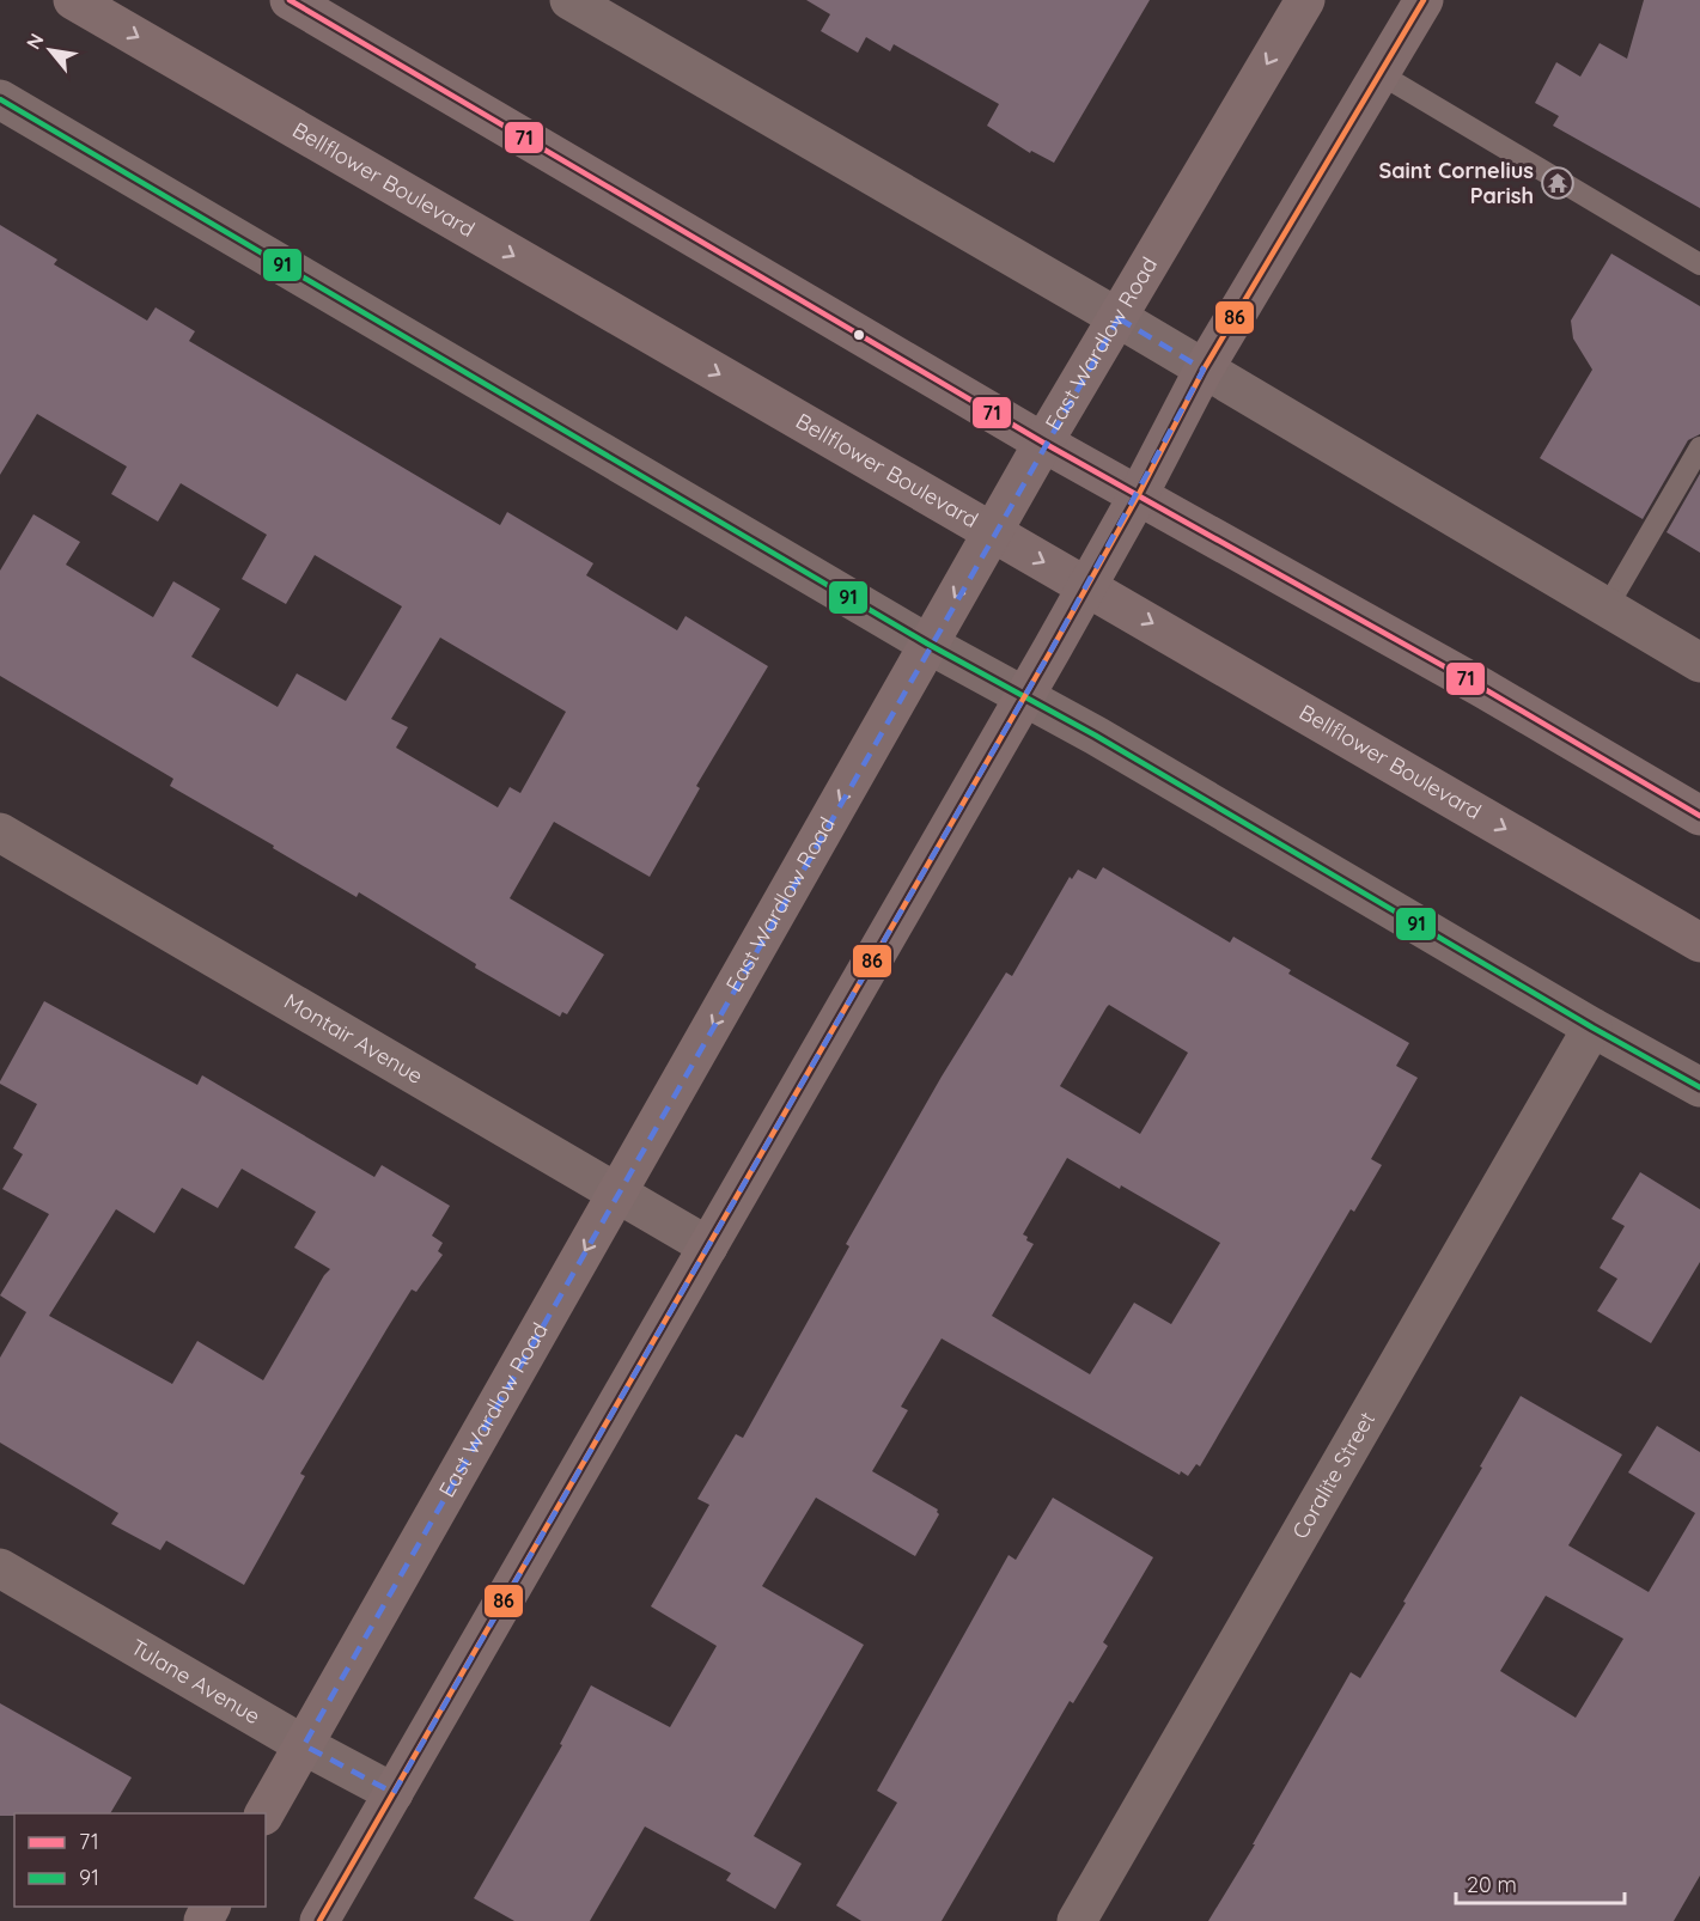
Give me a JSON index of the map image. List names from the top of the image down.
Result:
{
  "streets": {
    "main road": ["Bellflower Boulevard", "East Wardlow Road"],
    "street": ["Montair Avenue", "Coralite Street", "Tulane Avenue"]
  },
  "crossings": [
    ["Bellflower Boulevard", "East Wardlow Road"],
    ["East Wardlow Road", "Montair Avenue"],
    ["East Wardlow Road", "Tulane Avenue"]
  ],
  "places": {
    "temple": ["Saint Cornelius Parish"]
  },
  "lines": ["transit line 71", "transit line 86", "transit line 91"],
  "legend": ["71", "91"],
  "scale_bar": "20 m",
  "north": "top left"
}
